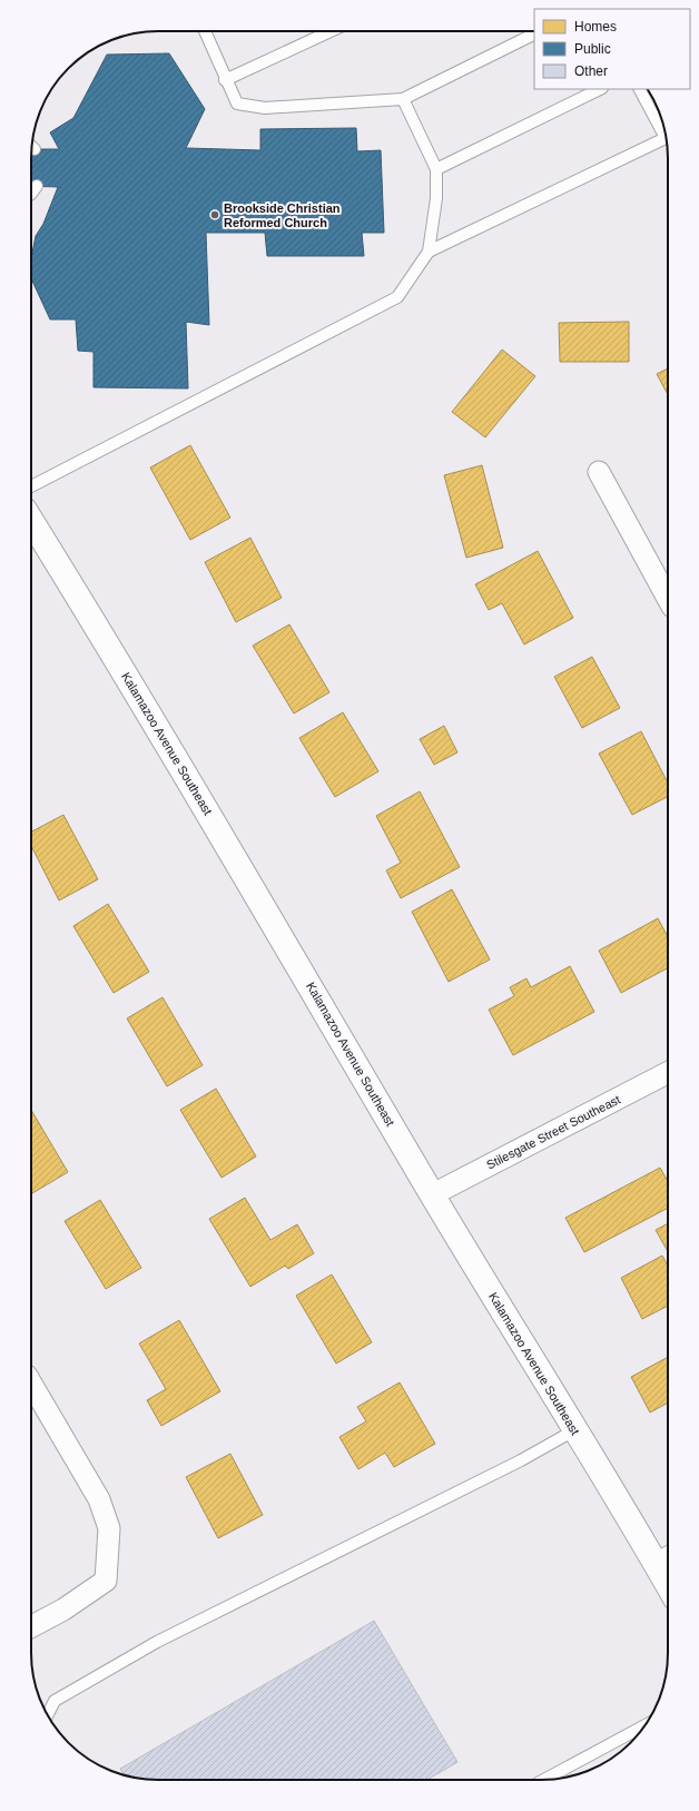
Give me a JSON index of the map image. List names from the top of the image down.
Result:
{
  "streets": {
    "main road": ["Kalamazoo Avenue Southeast"],
    "street": ["Stilesgate Street Southeast"]
  },
  "crossings": [
    ["Kalamazoo Avenue Southeast", "Stilesgate Street Southeast"]
  ],
  "places": ["Brookside Christian Reformed Church"],
  "legend": ["Homes", "Public", "Other"]
}
